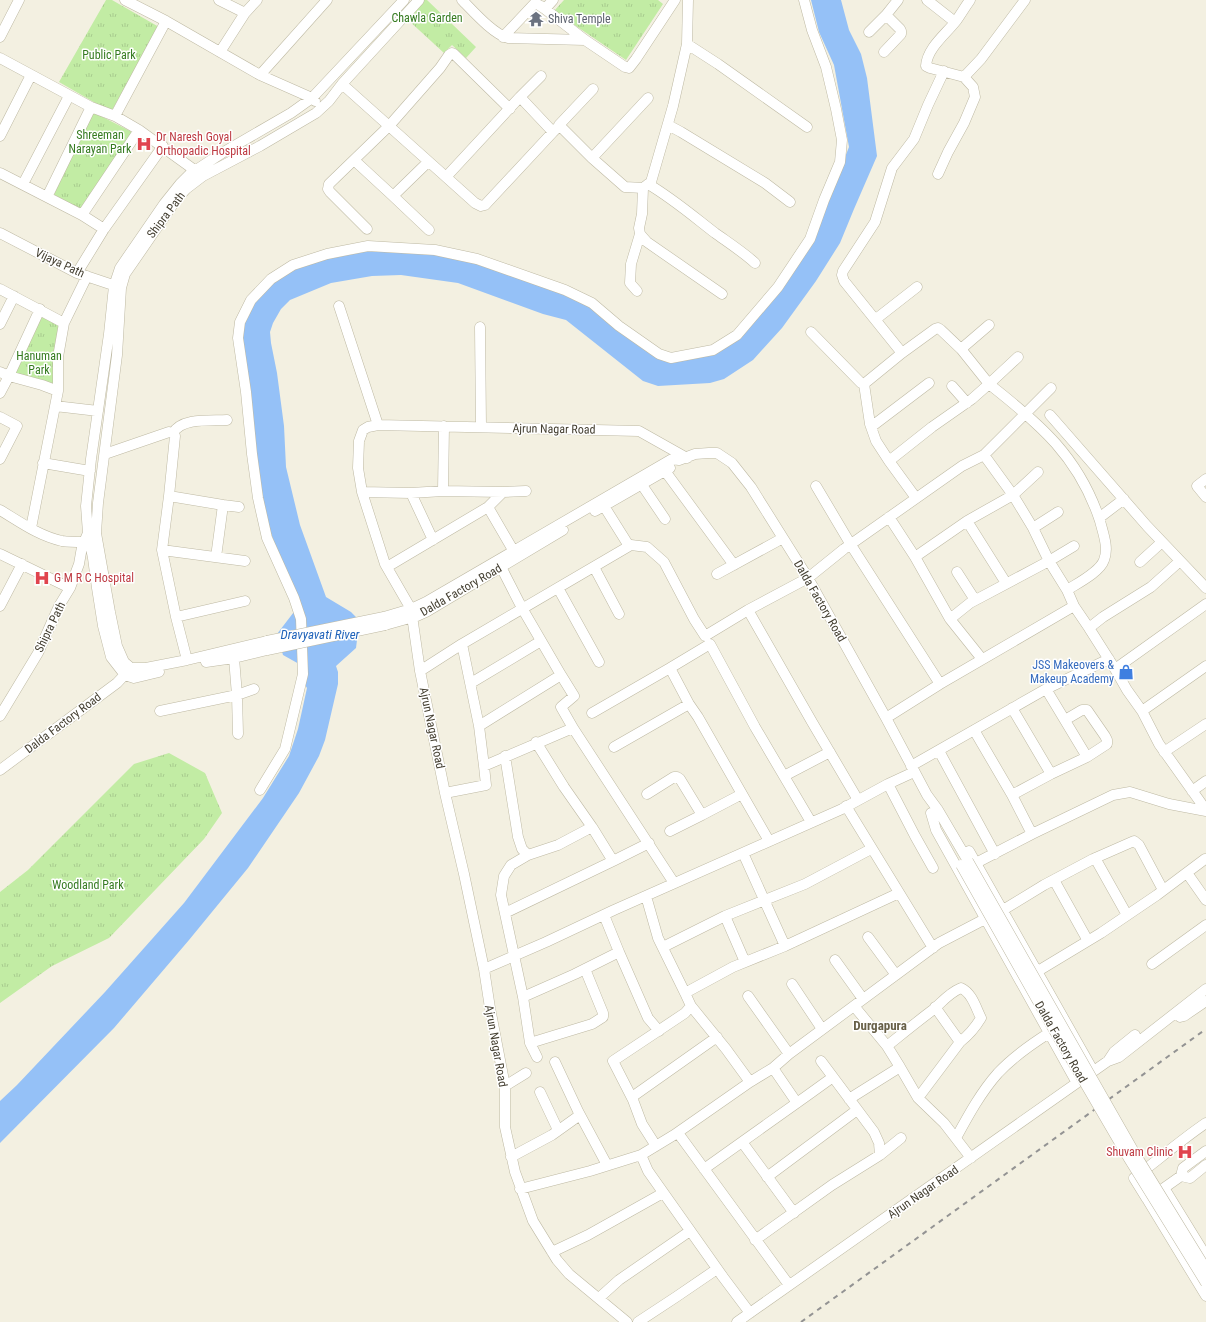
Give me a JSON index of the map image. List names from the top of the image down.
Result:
{
  "streets": {
    "street": [
      "Shipra Path",
      "Vijaya Path",
      "Ajrun Nagar Road",
      "Dalda Factory Road"
    ]
  },
  "crossings": [
    ["Shipra Path", "Vijaya Path"],
    ["Ajrun Nagar Road", "Dalda Factory Road"]
  ],
  "districts": ["Durgapura"],
  "water": ["Dravyavati River"],
  "parks": [
    "Chawla Garden",
    "Public Park",
    "Shreeman Narayan Park",
    "Hanuman Park",
    "Woodland Park"
  ],
  "places": {
    "temple": ["Shiva Temple"],
    "hospital": ["Dr Naresh Goyal Orthopadic Hospital", "G M R C Hospital", "Shuvam Clinic"],
    "shop": ["JSS Makeovers & Makeup Academy"]
  }
}
